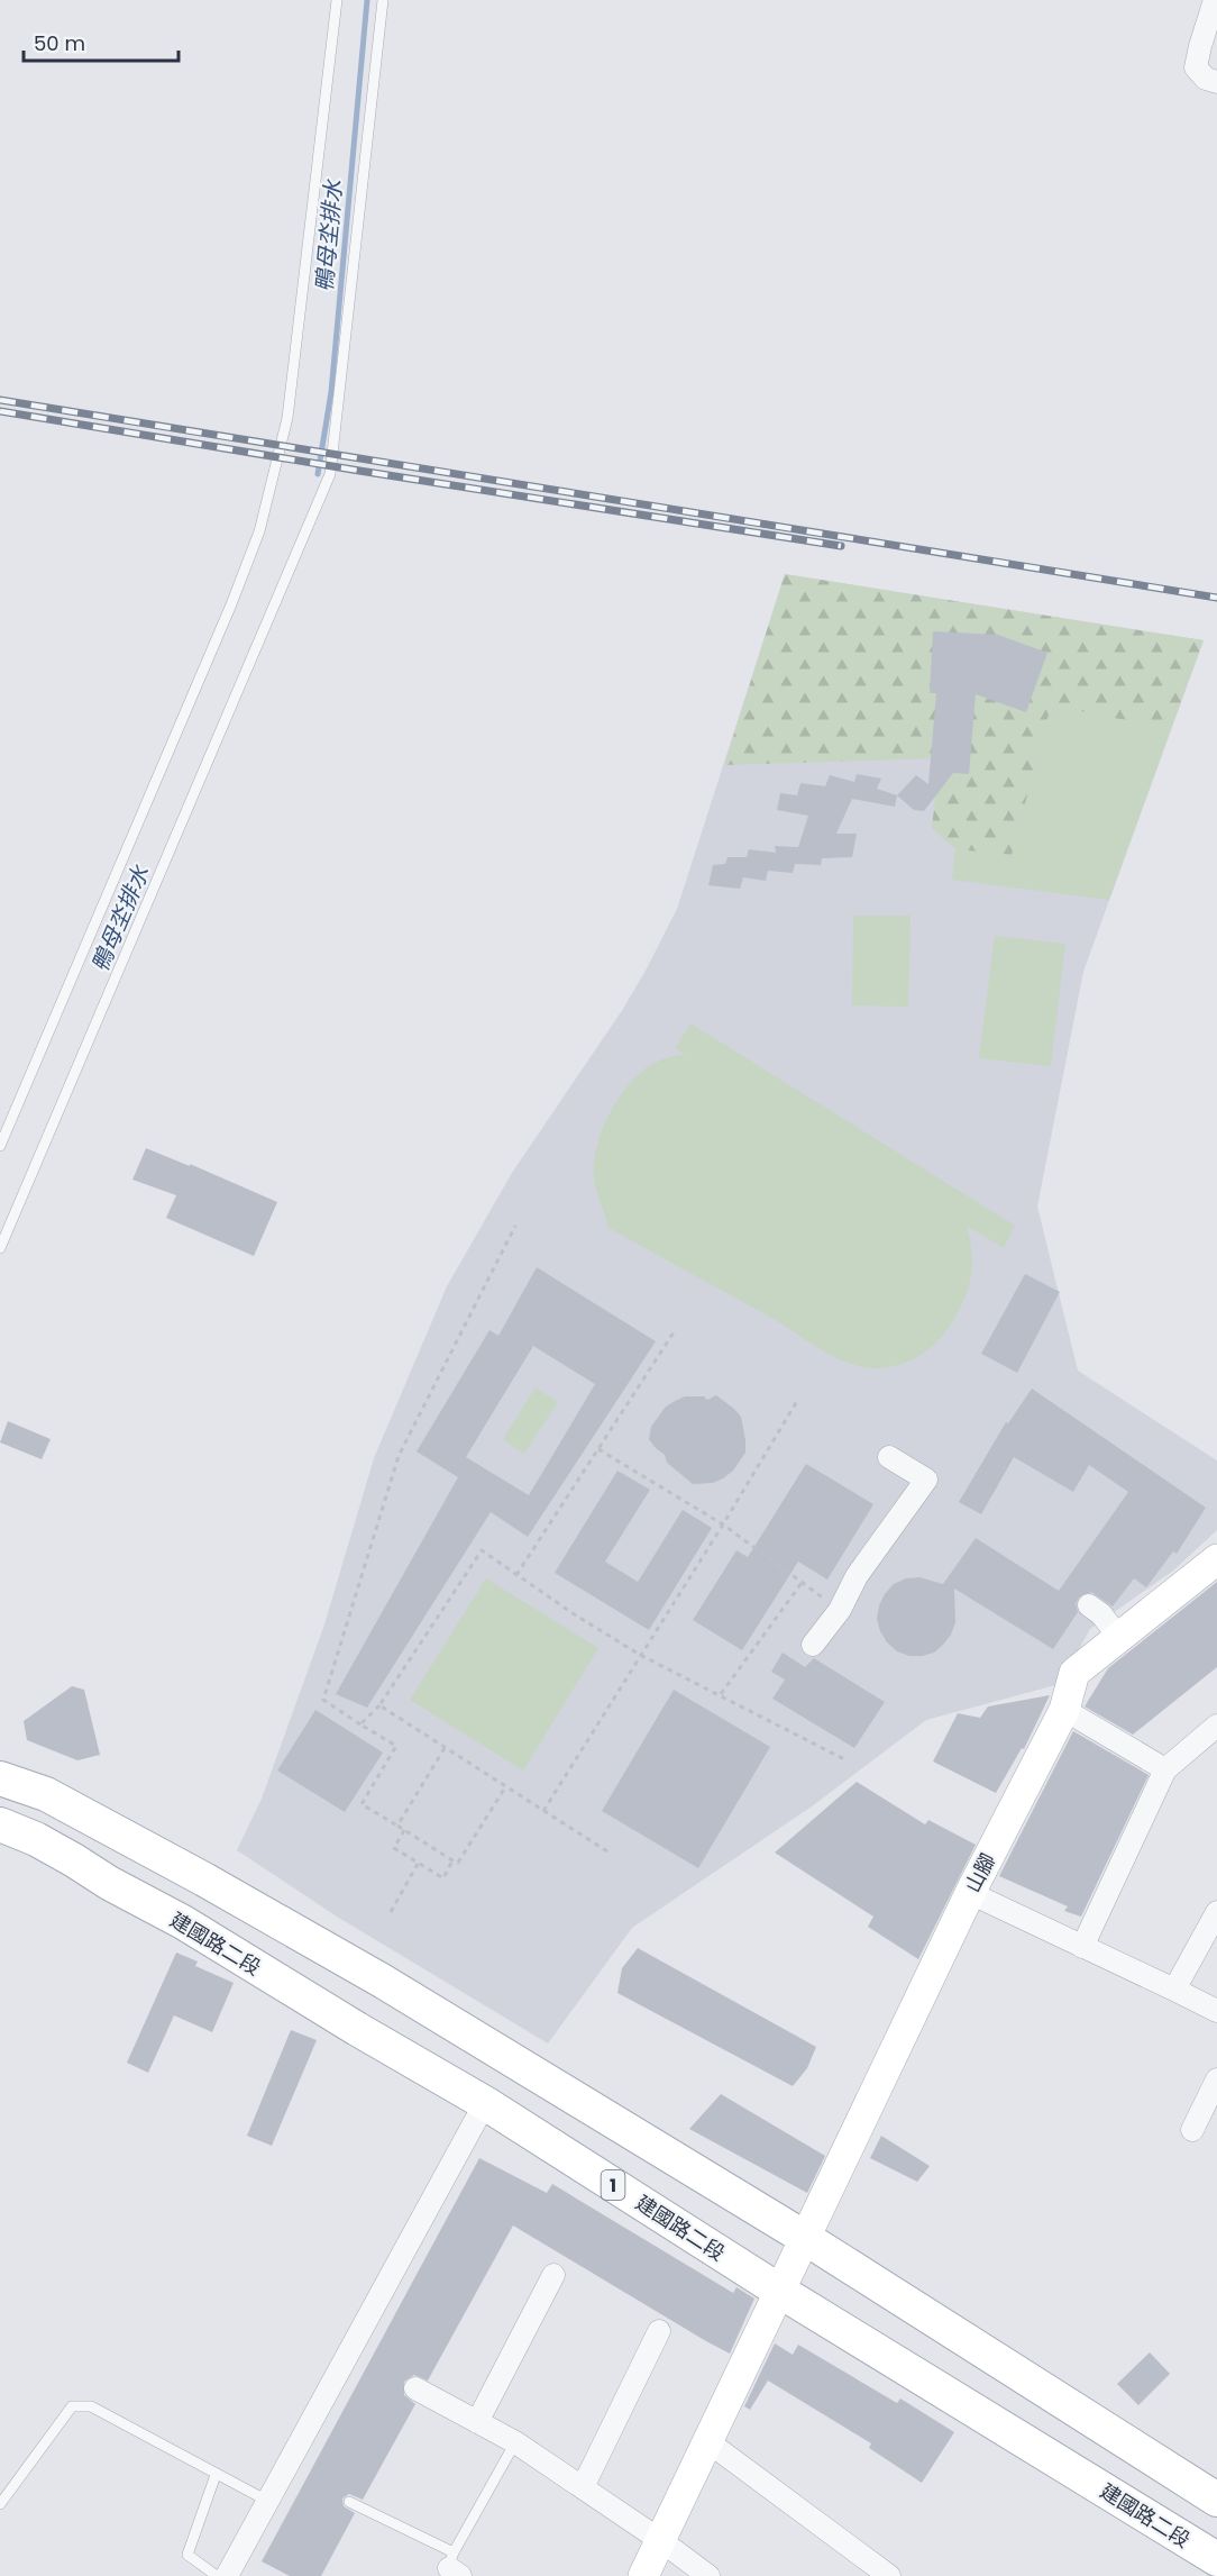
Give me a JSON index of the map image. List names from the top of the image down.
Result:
{
  "streets": {
    "main road": ["建國路二段", "1"],
    "street": ["山腳"]
  },
  "crossings": [
    ["山腳", "建國路二段"]
  ],
  "water": ["鴨母坔排水"],
  "scale_bar": "50 m"
}
